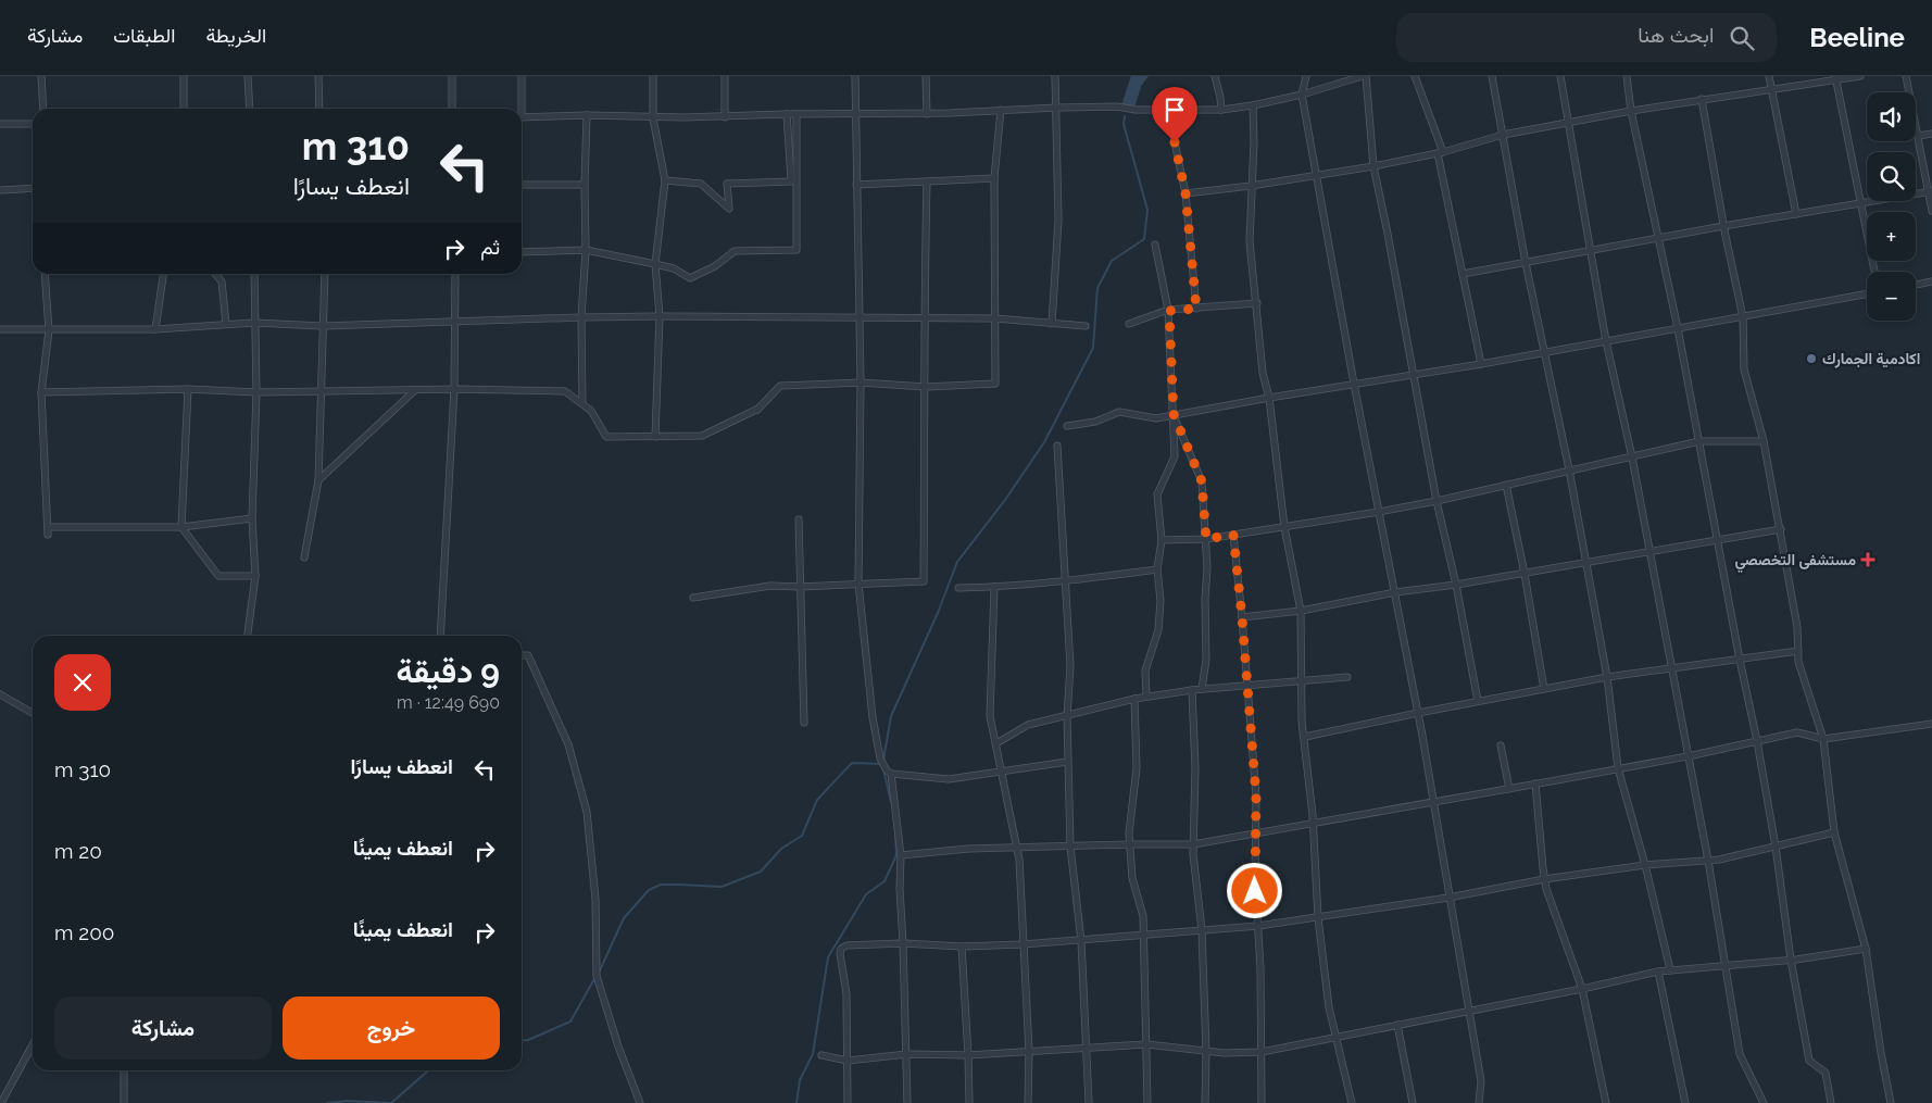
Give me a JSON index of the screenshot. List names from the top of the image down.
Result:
{
  "places": {
    "other": ["اكادمية الجمارك"],
    "health": ["مستشفى التخصصي"]
  },
  "page": {
    "header": "Beeline",
    "search": "ابحث هنا",
    "nav": ["الخريطة", "الطبقات", "مشاركة"],
    "map_buttons": ["+", "−"],
    "turn": ["310 m", "انعطف يسارًا"],
    "then": "ثم",
    "heading": ["9 دقيقة", "690 m · 12:49"],
    "list": [
      {
        "name": "انعطف يسارًا",
        "value": "310 m"
      },
      {
        "name": "انعطف يمينًا",
        "value": "20 m"
      },
      {
        "name": "انعطف يمينًا",
        "value": "200 m"
      }
    ],
    "buttons": ["خروج", "مشاركة"]
  }
}
